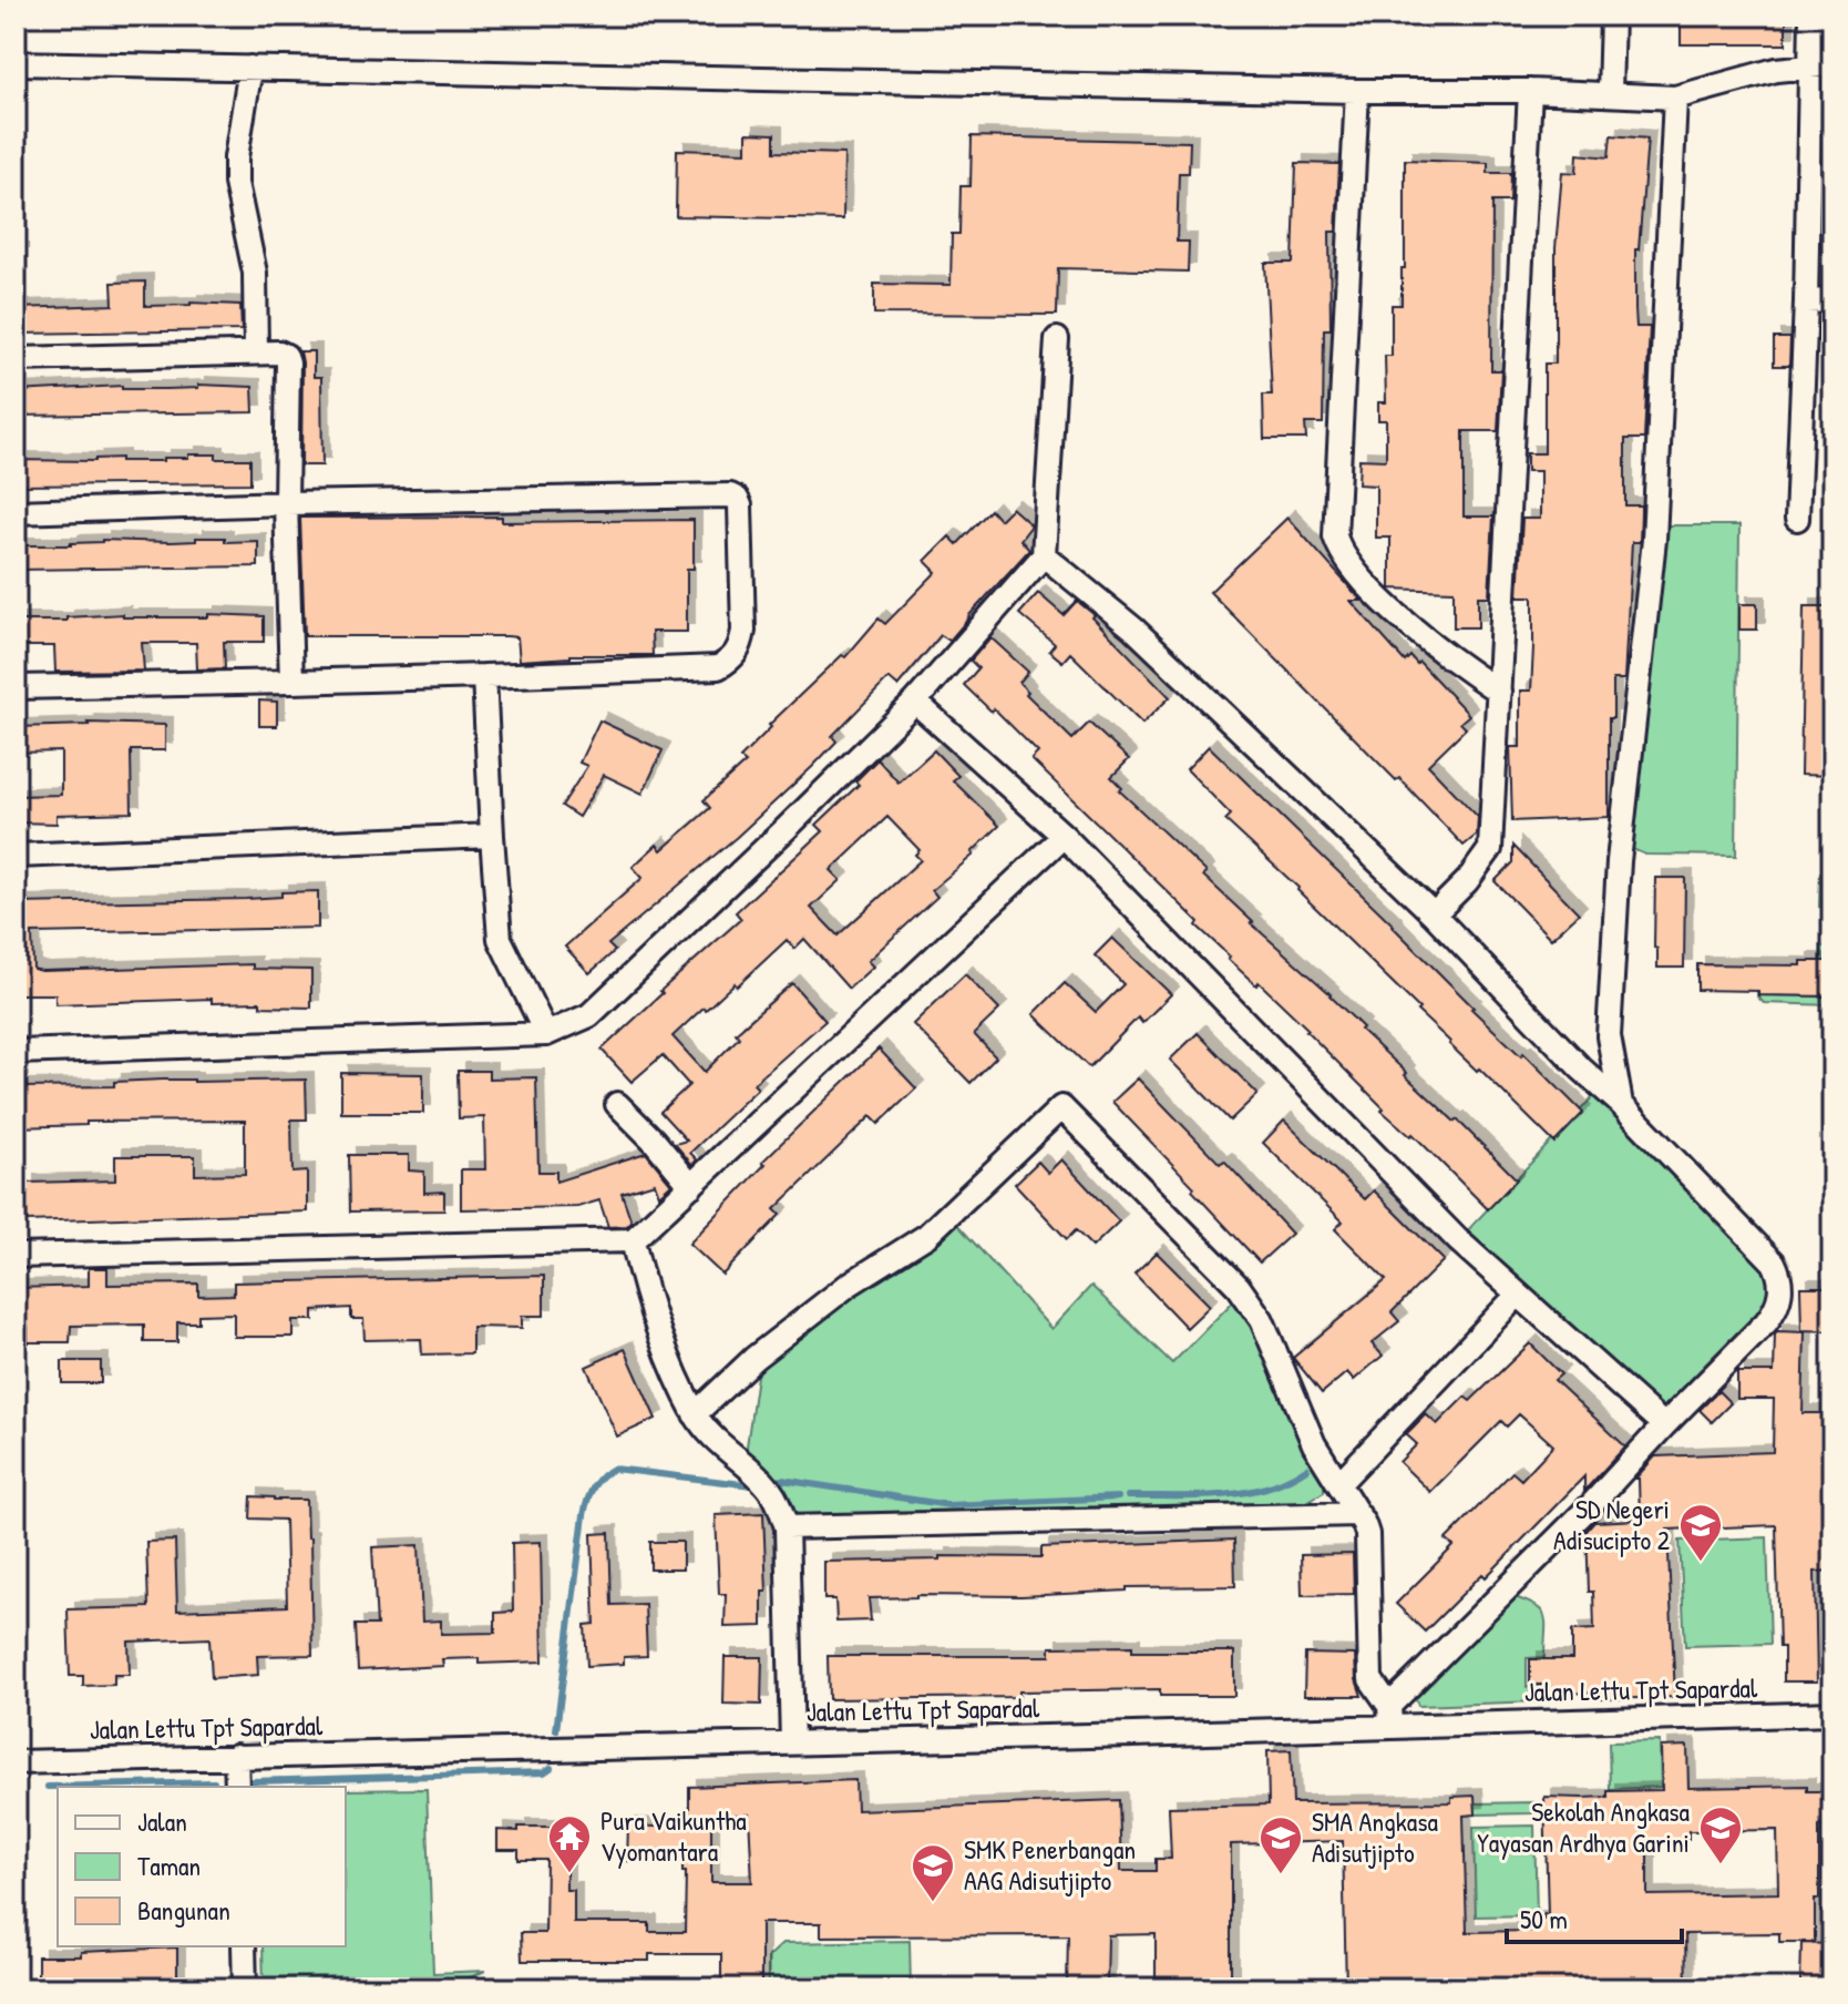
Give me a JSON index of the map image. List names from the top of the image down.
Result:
{
  "streets": {
    "street": ["Jalan Lettu Tpt Sapardal"]
  },
  "places": {
    "school or university": [
      "SD Negeri Adisucipto 2",
      "Sekolah Angkasa Yayasan Ardhya Garini",
      "SMA Angkasa Adisutjipto",
      "SMK Penerbangan AAG Adisutjipto"
    ],
    "temple": ["Pura Vaikuntha Vyomantara"]
  },
  "legend": ["Jalan", "Taman", "Bangunan"],
  "scale_bar": "50 m"
}
